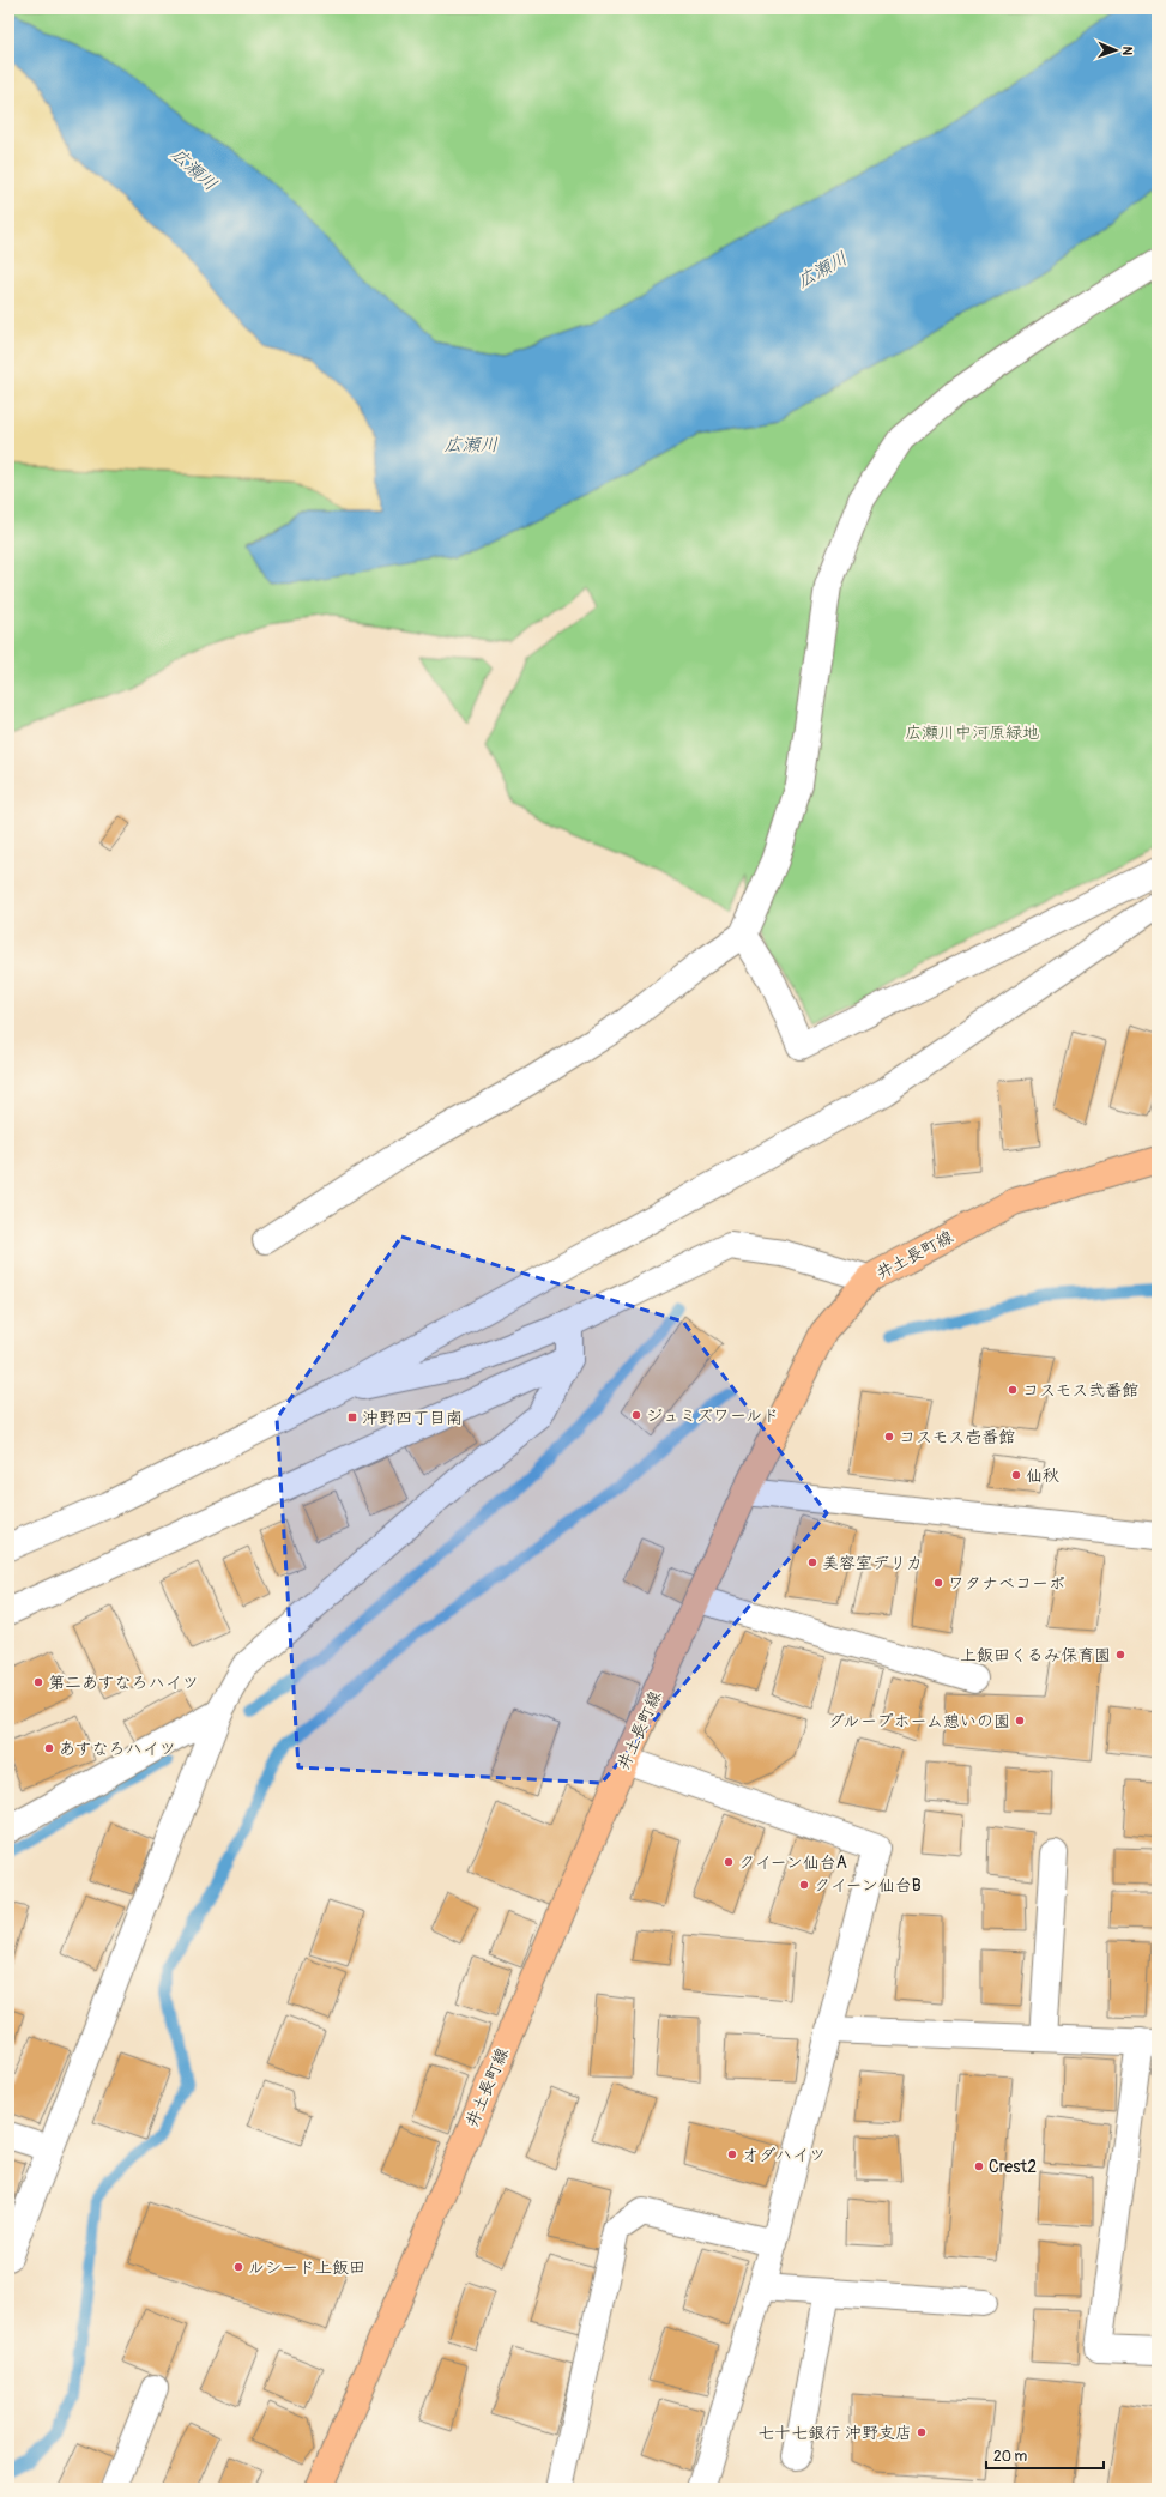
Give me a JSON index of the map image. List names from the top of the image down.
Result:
{
  "streets": {
    "main road": ["井土長町線"]
  },
  "water": ["広瀬川"],
  "parks": ["広瀬川中河原緑地"],
  "places": {
    "other": [
      "コスモス弐番館",
      "ジュミズワールド",
      "コスモス壱番館",
      "仙秋",
      "美容室デリカ",
      "ワタナベコーポ",
      "上飯田くるみ保育園",
      "第二あすなろハイツ",
      "グループホーム憩いの園",
      "あすなろハイツ",
      "クイーン仙台A",
      "クイーン仙台B",
      "オダハイツ",
      "Crest2",
      "ルシード上飯田",
      "七十七銀行 沖野支店"
    ],
    "transit": ["沖野四丁目南"]
  },
  "scale_bar": "20 m",
  "north": "right"
}
